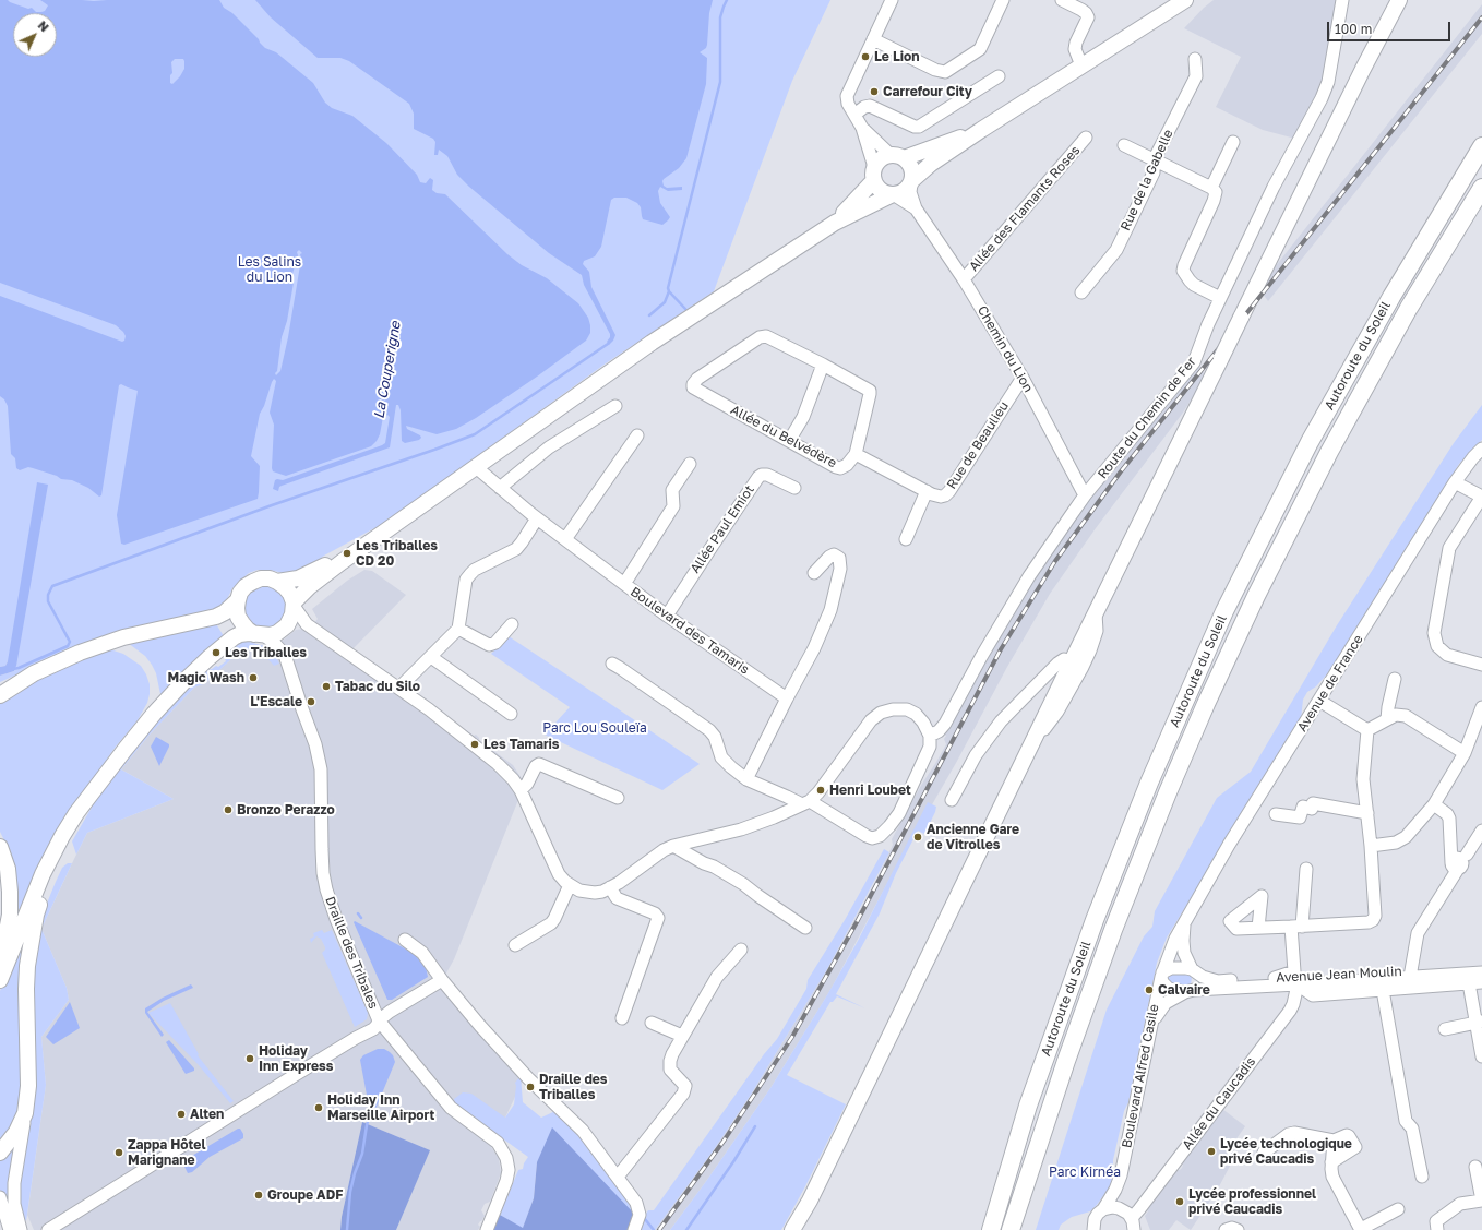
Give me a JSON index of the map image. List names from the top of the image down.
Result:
{
  "streets": {
    "highway": ["Autoroute du Soleil"],
    "street": [
      "Rue de la Gabelle",
      "Allée des Flamants Roses",
      "Chemin du Lion",
      "Route du Chemin de Fer",
      "Allée du Belvédère",
      "Rue de Beaulieu",
      "Allée Paul Emiot",
      "Boulevard des Tamaris",
      "Avenue de France",
      "Draille des Tribales",
      "Avenue Jean Moulin",
      "Boulevard Alfred Casile",
      "Allée du Caucadis"
    ]
  },
  "crossings": [
    ["Allée des Flamants Roses", "Chemin du Lion"],
    ["Chemin du Lion", "Route du Chemin de Fer"],
    ["Chemin du Lion", "Rue de Beaulieu"],
    ["Allée du Belvédère", "Rue de Beaulieu"],
    ["Allée Paul Emiot", "Boulevard des Tamaris"],
    ["Avenue de France", "Avenue Jean Moulin"],
    ["Avenue de France", "Boulevard Alfred Casile"],
    ["Avenue Jean Moulin", "Allée du Caucadis"]
  ],
  "water": ["La Couperigne"],
  "parks": ["Les Salins du Lion", "Parc Lou Souleïa", "Parc Kirnéa"],
  "places": [
    "Le Lion",
    "Carrefour City",
    "Les Triballes CD 20",
    "Les Triballes",
    "Magic Wash",
    "Tabac du Silo",
    "L'Escale",
    "Les Tamaris",
    "Henri Loubet",
    "Bronzo Perazzo",
    "Ancienne Gare de Vitrolles",
    "Calvaire",
    "Holiday Inn Express",
    "Draille des Triballes",
    "Holiday Inn Marseille Airport",
    "Alten",
    "Lycée technologique privé Caucadis",
    "Zappa Hôtel Marignane",
    "Groupe ADF",
    "Lycée professionnel privé Caucadis"
  ],
  "scale_bar": "100 m",
  "north": "top right"
}
